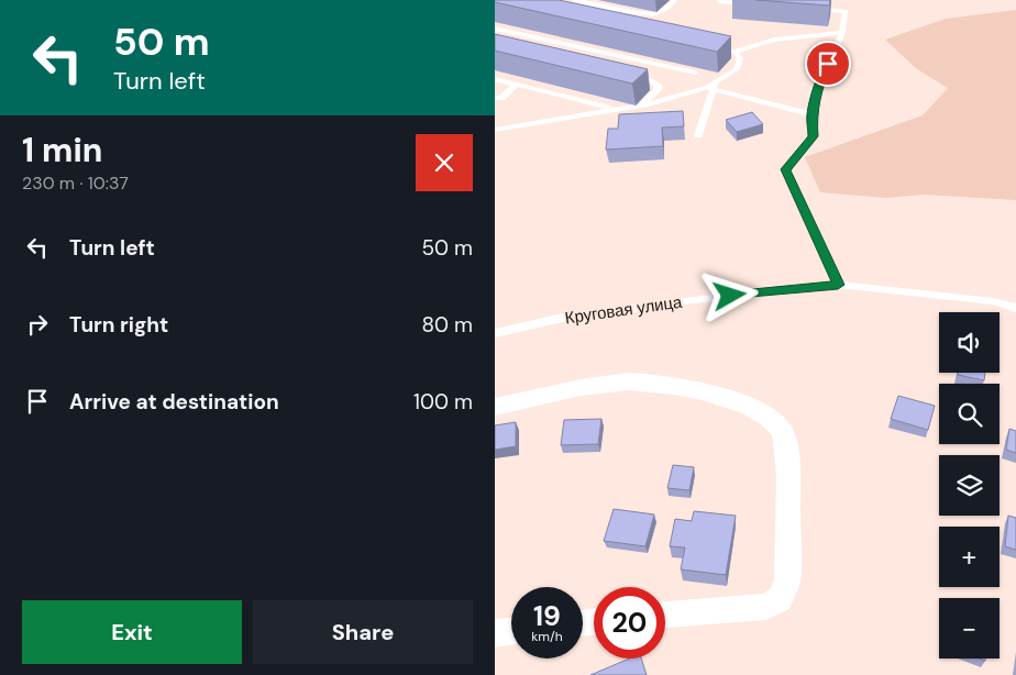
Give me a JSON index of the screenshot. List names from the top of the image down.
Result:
{
  "streets": {
    "lane": ["Круговая улица"]
  },
  "page": {
    "turn": ["50 m", "Turn left"],
    "heading": ["1 min", "230 m · 10:37"],
    "list": [
      {
        "name": "Turn left",
        "value": "50 m"
      },
      {
        "name": "Turn right",
        "value": "80 m"
      },
      {
        "name": "Arrive at destination",
        "value": "100 m"
      }
    ],
    "map_buttons": ["+", "−"],
    "speed": "19 km/h",
    "limit": "20",
    "buttons": ["Exit", "Share"]
  }
}
